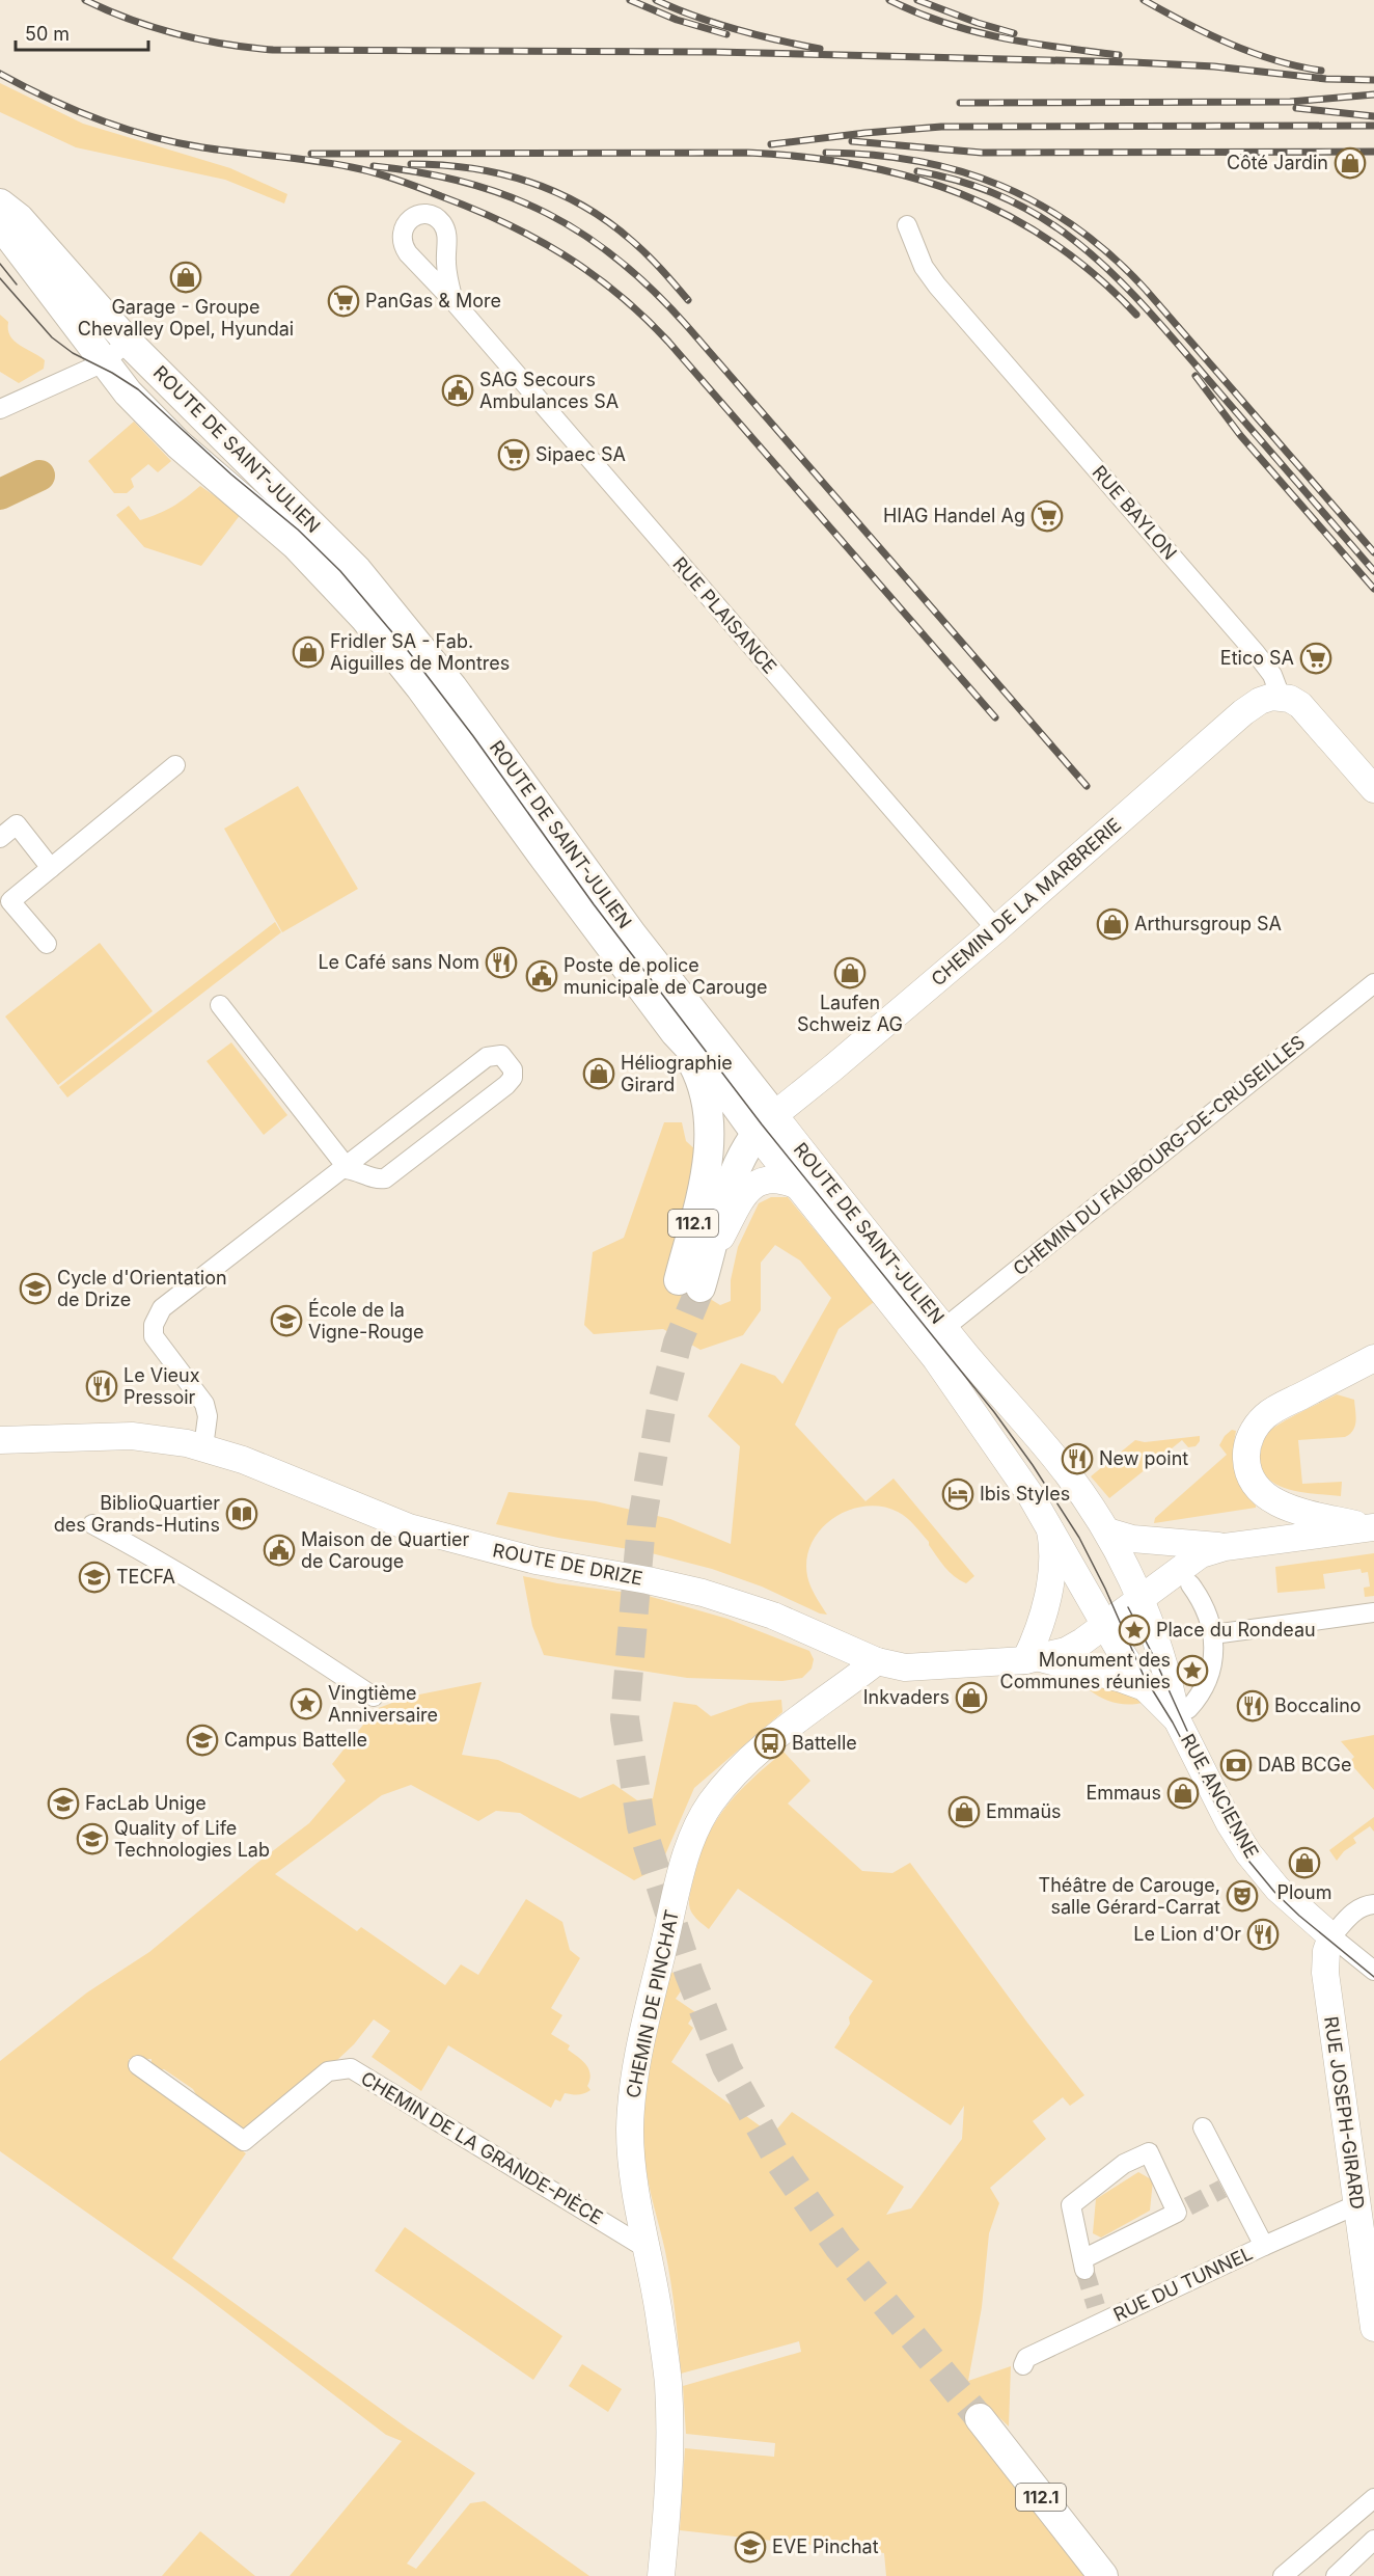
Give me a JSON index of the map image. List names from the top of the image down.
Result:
{
  "streets": {
    "main road": [
      "ROUTE DE SAINT-JULIEN",
      "CHEMIN DE LA MARBRERIE",
      "112.1",
      "ROUTE DE DRIZE",
      "RUE ANCIENNE",
      "CHEMIN DE PINCHAT",
      "RUE JOSEPH-GIRARD"
    ],
    "street": [
      "RUE BAYLON",
      "RUE PLAISANCE",
      "CHEMIN DU FAUBOURG-DE-CRUSEILLES",
      "CHEMIN DE LA GRANDE-PIÈCE",
      "RUE DU TUNNEL"
    ]
  },
  "crossings": [
    ["ROUTE DE SAINT-JULIEN", "CHEMIN DE LA MARBRERIE"],
    ["ROUTE DE SAINT-JULIEN", "CHEMIN DU FAUBOURG-DE-CRUSEILLES"],
    ["RUE BAYLON", "CHEMIN DE LA MARBRERIE"],
    ["RUE PLAISANCE", "CHEMIN DE LA MARBRERIE"],
    ["ROUTE DE DRIZE", "CHEMIN DE PINCHAT"],
    ["RUE ANCIENNE", "RUE JOSEPH-GIRARD"],
    ["CHEMIN DE PINCHAT", "CHEMIN DE LA GRANDE-PIÈCE"],
    ["RUE JOSEPH-GIRARD", "RUE DU TUNNEL"]
  ],
  "places": {
    "shop": [
      "Côté Jardin",
      "Garage - Groupe Chevalley Opel, Hyundai",
      "Fridler SA - Fab. Aiguilles de Montres",
      "Arthursgroup SA",
      "Laufen Schweiz AG",
      "Héliographie Girard",
      "Inkvaders",
      "Emmaus",
      "Emmaüs",
      "Ploum"
    ],
    "supermarket": [
      "PanGas & More",
      "Sipaec SA",
      "HIAG Handel Ag",
      "Etico SA"
    ],
    "public building": ["SAG Secours Ambulances SA", "Poste de police municipale de Carouge", "Maison de Quartier de Carouge"],
    "restaurant": [
      "Le Café sans Nom",
      "Le Vieux Pressoir",
      "New point",
      "Boccalino",
      "Le Lion d'Or"
    ],
    "school or university": [
      "Cycle d'Orientation de Drize",
      "École de la Vigne-Rouge",
      "TECFA",
      "Campus Battelle",
      "FacLab Unige",
      "Quality of Life Technologies Lab",
      "EVE Pinchat"
    ],
    "hotel": ["Ibis Styles"],
    "library": ["BiblioQuartier des Grands-Hutins"],
    "place": ["Place du Rondeau", "Monument des Communes réunies", "Vingtième Anniversaire"],
    "bus stop": ["Battelle"],
    "bank": ["DAB BCGe"],
    "theatre": ["Théâtre de Carouge, salle Gérard-Carrat"]
  },
  "scale_bar": "50 m"
}
